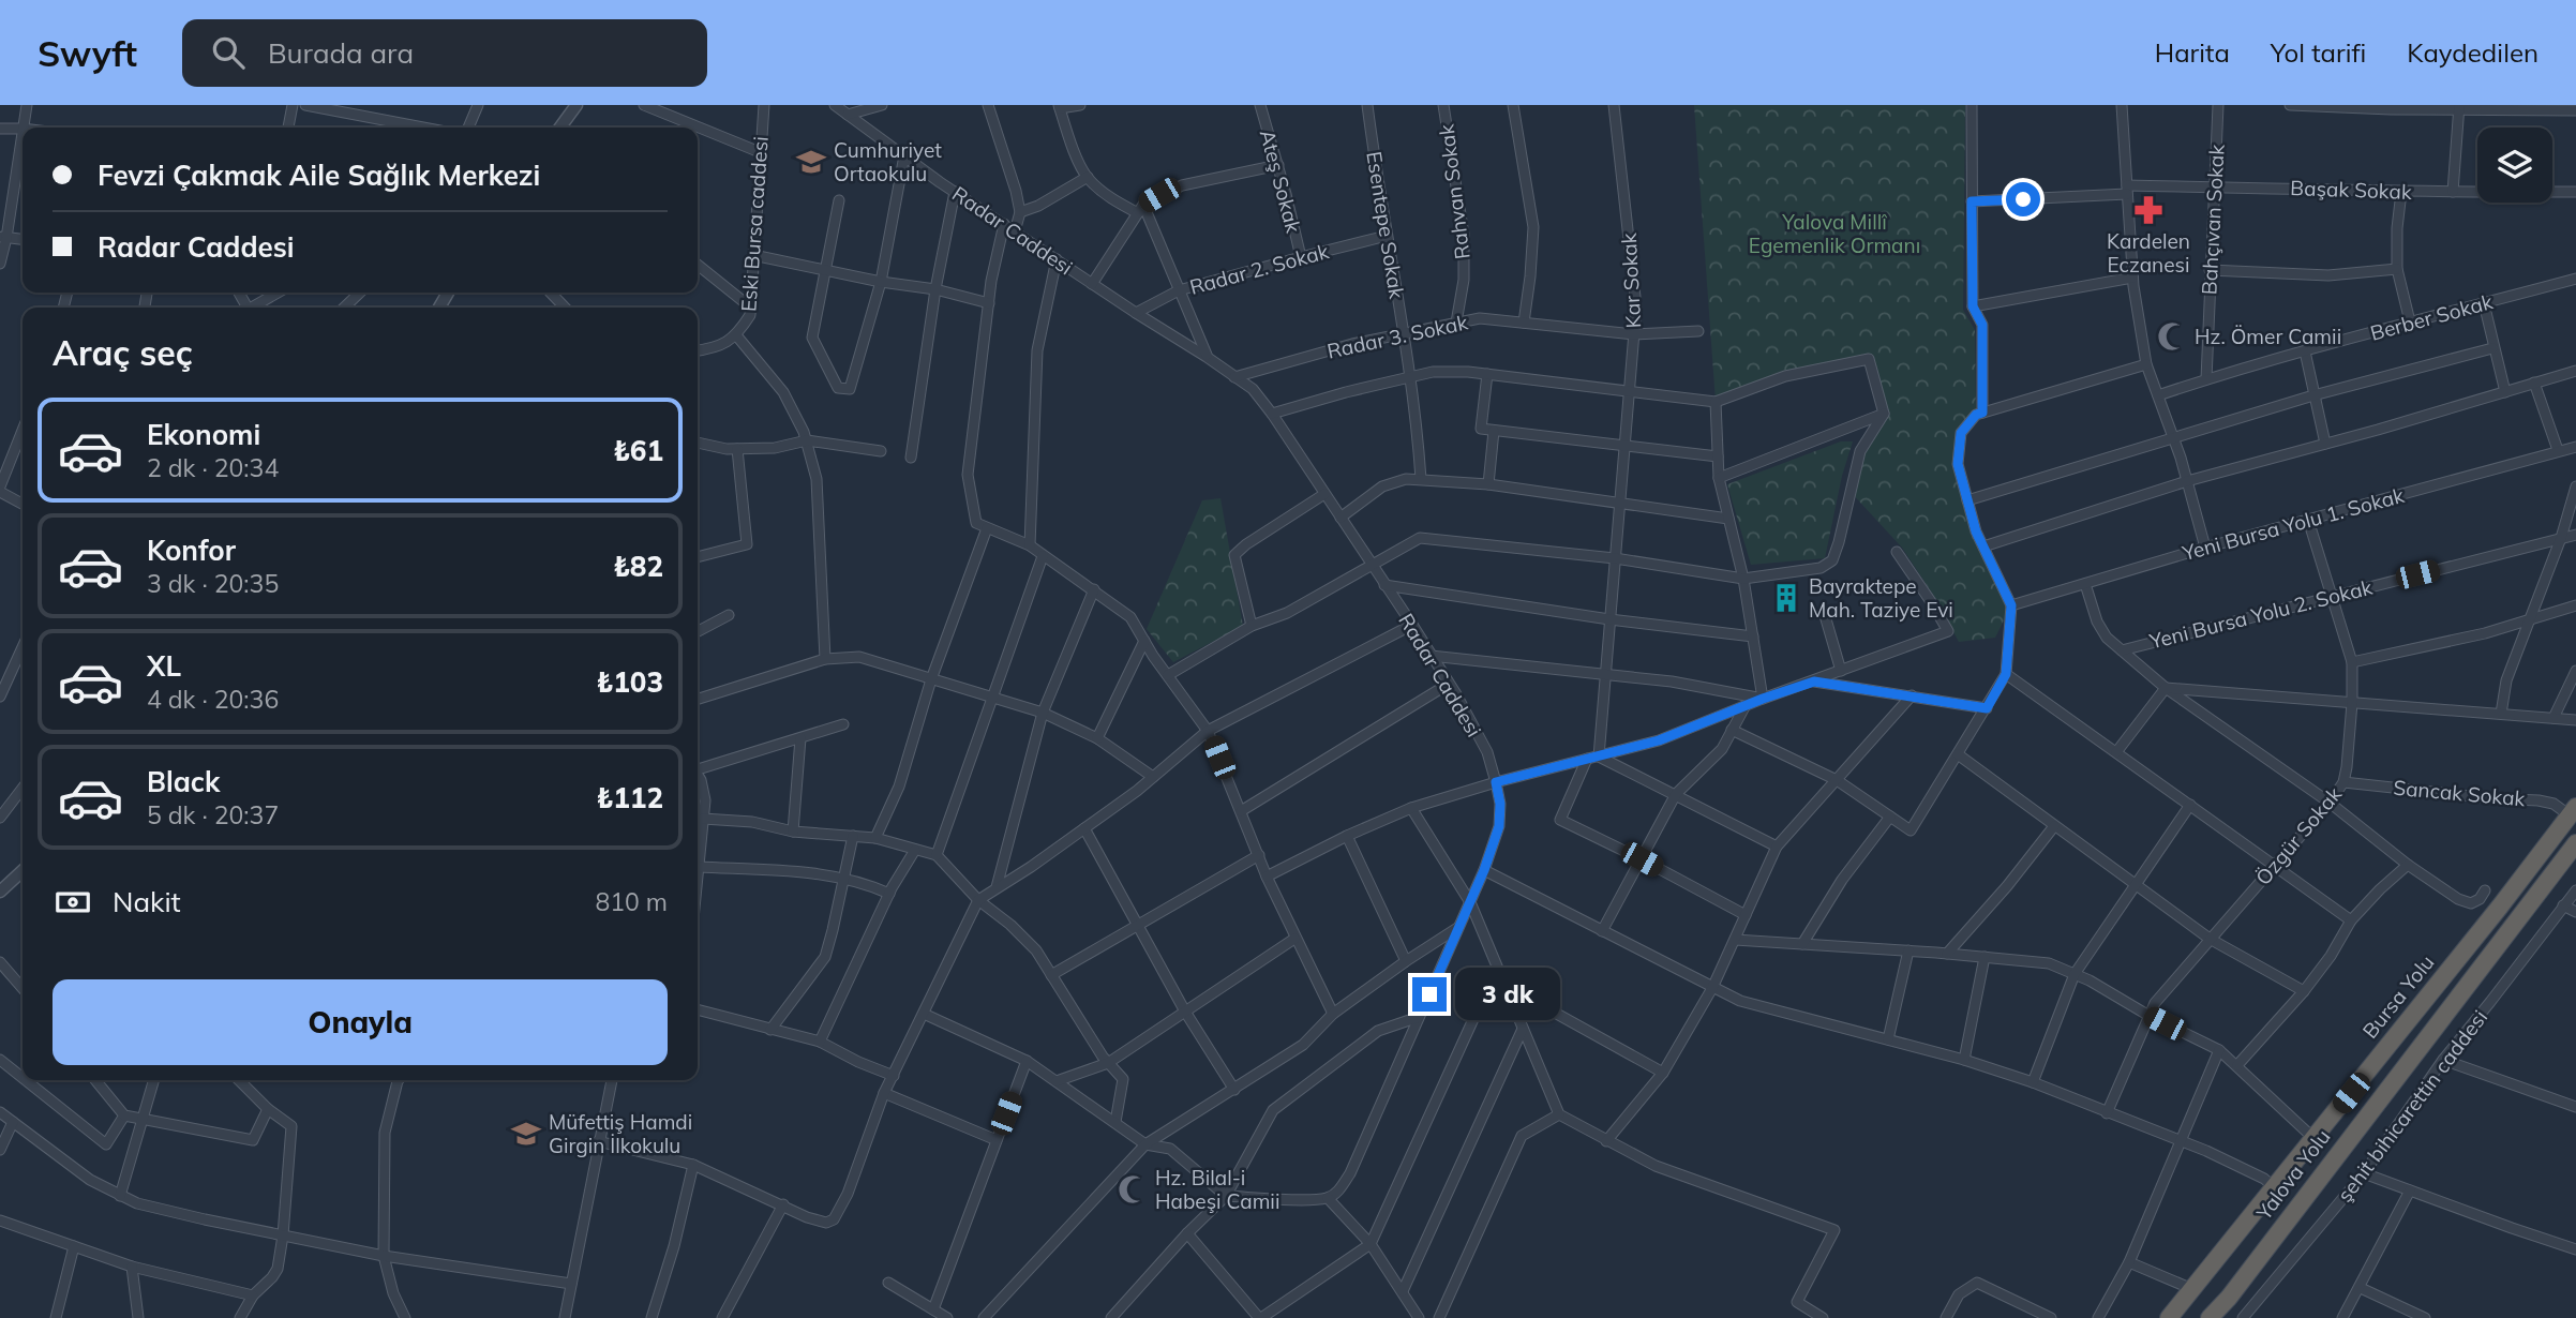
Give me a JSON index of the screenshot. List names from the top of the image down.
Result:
{
  "streets": {
    "highway": ["Bursa Yolu", "Yalova Yolu"],
    "street": [
      "Ateş Sokak",
      "Başak Sokak",
      "Rahvan Sokak",
      "Bahçıvan Sokak",
      "Eski Bursa caddesi",
      "Esentepe Sokak",
      "Radar Caddesi",
      "Radar 2. Sokak",
      "Kar Sokak",
      "Berber Sokak",
      "Radar 3. Sokak",
      "Yeni Bursa Yolu 1. Sokak",
      "Yeni Bursa Yolu 2. Sokak",
      "Sancak Sokak",
      "Özgür Sokak",
      "şehit bihicarettin caddesi"
    ]
  },
  "crossings": [
    ["Ateş Sokak", "Radar 2. Sokak"],
    ["Başak Sokak", "Bahçıvan Sokak"],
    ["Rahvan Sokak", "Radar 3. Sokak"],
    ["Bahçıvan Sokak", "Berber Sokak"],
    ["Esentepe Sokak", "Radar 2. Sokak"],
    ["Esentepe Sokak", "Radar 3. Sokak"],
    ["Radar Caddesi", "Radar 2. Sokak"],
    ["Radar Caddesi", "Radar 3. Sokak"],
    ["Kar Sokak", "Radar 3. Sokak"],
    ["Yeni Bursa Yolu 1. Sokak", "Özgür Sokak"],
    ["Yeni Bursa Yolu 2. Sokak", "Özgür Sokak"],
    ["Sancak Sokak", "Özgür Sokak"],
    ["Sancak Sokak", "Bursa Yolu"]
  ],
  "parks": ["Yalova Millî Egemenlik Ormanı"],
  "places": {
    "school or university": ["Cumhuriyet Ortaokulu", "Müfettiş Hamdi Girgin İlkokulu"],
    "pharmacy": ["Kardelen Eczanesi"],
    "mosque": ["Hz. Ömer Camii", "Hz. Bilal-i Habeşi Camii"],
    "building": ["Bayraktepe Mah. Taziye Evi"]
  },
  "page": {
    "header": "Swyft",
    "search": "Burada ara",
    "nav": ["Harita", "Yol tarifi", "Kaydedilen"],
    "banner": ["Fevzi Çakmak Aile Sağlık Merkezi", "Radar Caddesi"],
    "heading": "Araç seç",
    "list": [
      {
        "name": "Ekonomi",
        "note": "2 dk · 20:34",
        "value": "₺61"
      },
      {
        "name": "Konfor",
        "note": "3 dk · 20:35",
        "value": "₺82"
      },
      {
        "name": "XL",
        "note": "4 dk · 20:36",
        "value": "₺103"
      },
      {
        "name": "Black",
        "note": "5 dk · 20:37",
        "value": "₺112"
      }
    ],
    "pay": ["Nakit", "810 m"],
    "buttons": "Onayla",
    "bubble": "3 dk"
  }
}
